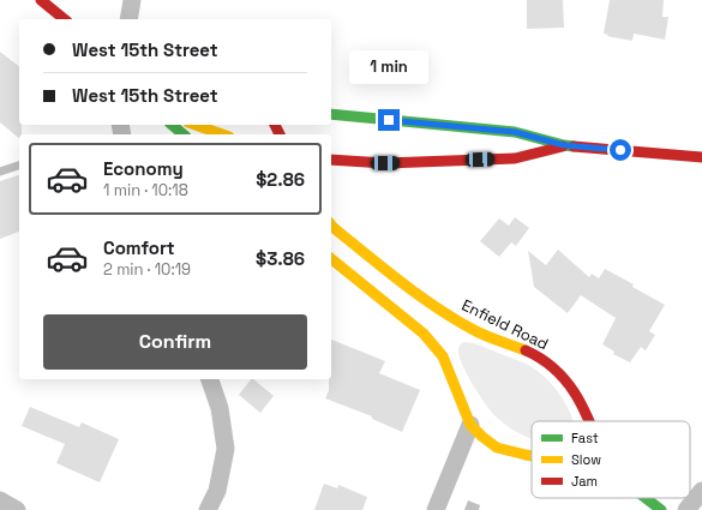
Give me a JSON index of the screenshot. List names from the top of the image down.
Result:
{
  "streets": {
    "main road": ["Enfield Road"]
  },
  "legend": ["Fast", "Slow", "Jam"],
  "page": {
    "banner": ["West 15th Street", "West 15th Street"],
    "bubble": "1 min",
    "list": [
      {
        "name": "Economy",
        "note": "1 min · 10:18",
        "value": "$2.86"
      },
      {
        "name": "Comfort",
        "note": "2 min · 10:19",
        "value": "$3.86"
      }
    ],
    "buttons": "Confirm"
  }
}
